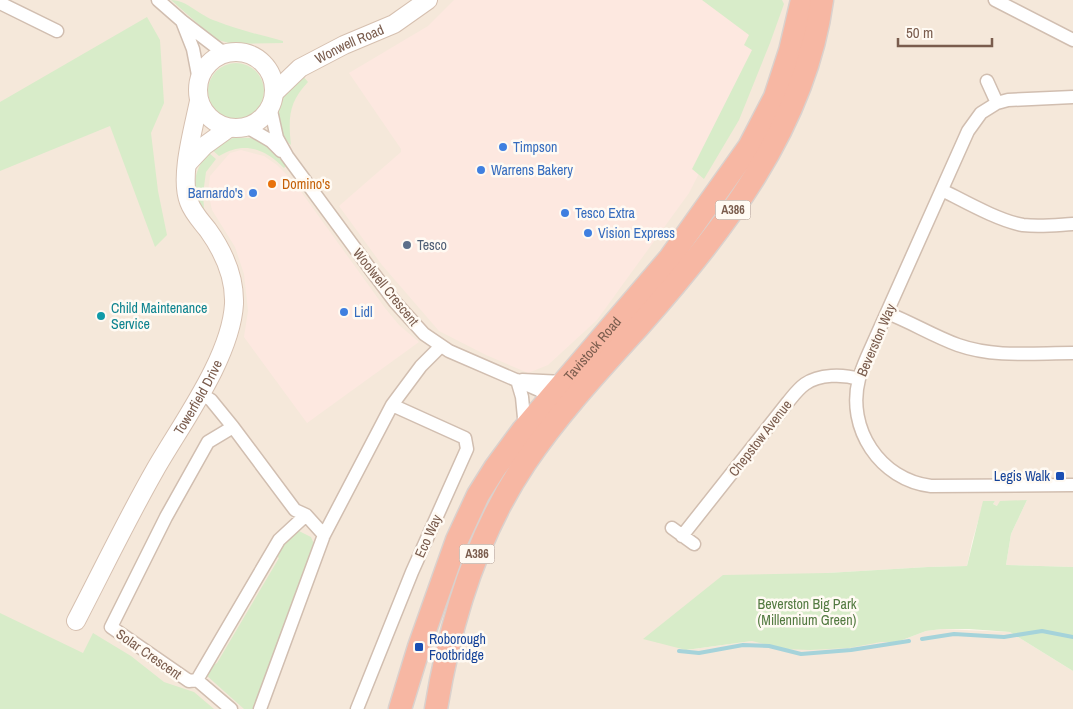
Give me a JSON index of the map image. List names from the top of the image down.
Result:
{
  "streets": {
    "highway": ["A386", "Tavistock Road"],
    "street": [
      "Wonwell Road",
      "Woolwell Crescent",
      "Beverston Way",
      "Towerfield Drive",
      "Chepstow Avenue",
      "Eco Way",
      "Solar Crescent"
    ]
  },
  "crossings": [
    ["Wonwell Road", "Woolwell Crescent"],
    ["Wonwell Road", "Towerfield Drive"],
    ["Woolwell Crescent", "Tavistock Road"],
    ["Woolwell Crescent", "Towerfield Drive"],
    ["Beverston Way", "Chepstow Avenue"]
  ],
  "parks": ["Beverston Big Park (Millennium Green)"],
  "places": {
    "other": [
      "Timpson",
      "Warrens Bakery",
      "Domino's",
      "Barnardo's",
      "Tesco Extra",
      "Vision Express",
      "Tesco",
      "Lidl",
      "Child Maintenance Service"
    ],
    "transit": ["Legis Walk", "Roborough Footbridge"]
  },
  "scale_bar": "50 m"
}
